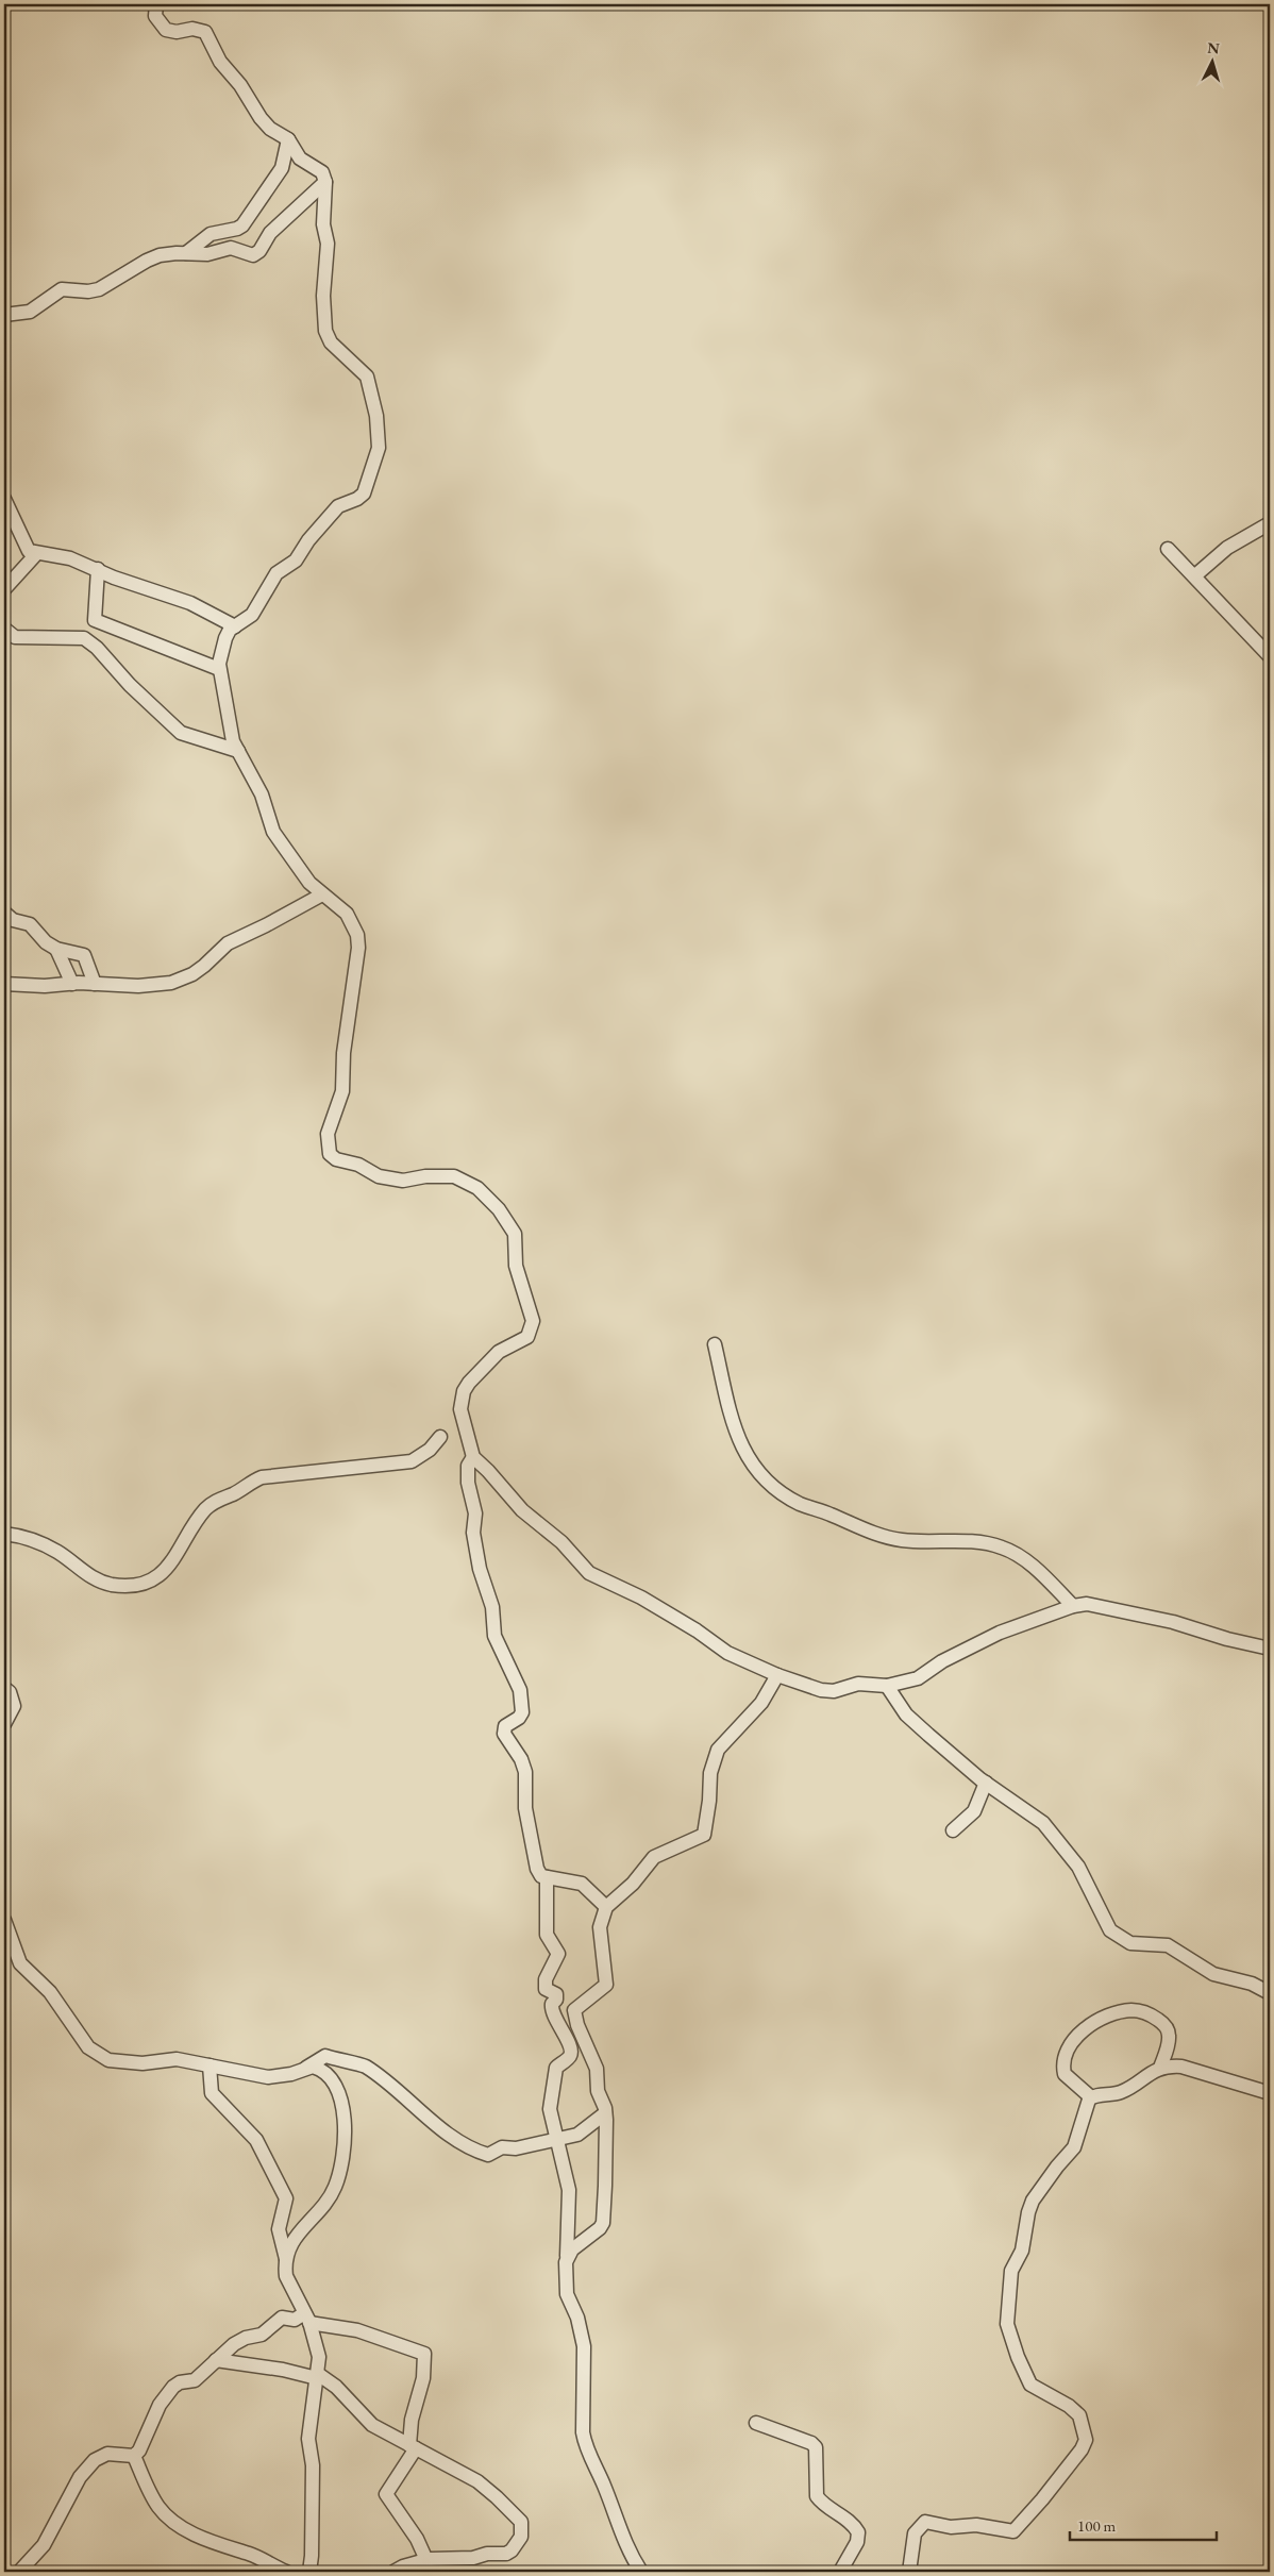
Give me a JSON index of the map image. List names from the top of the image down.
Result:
{
  "scale_bar": "100 m",
  "north": "top"
}
